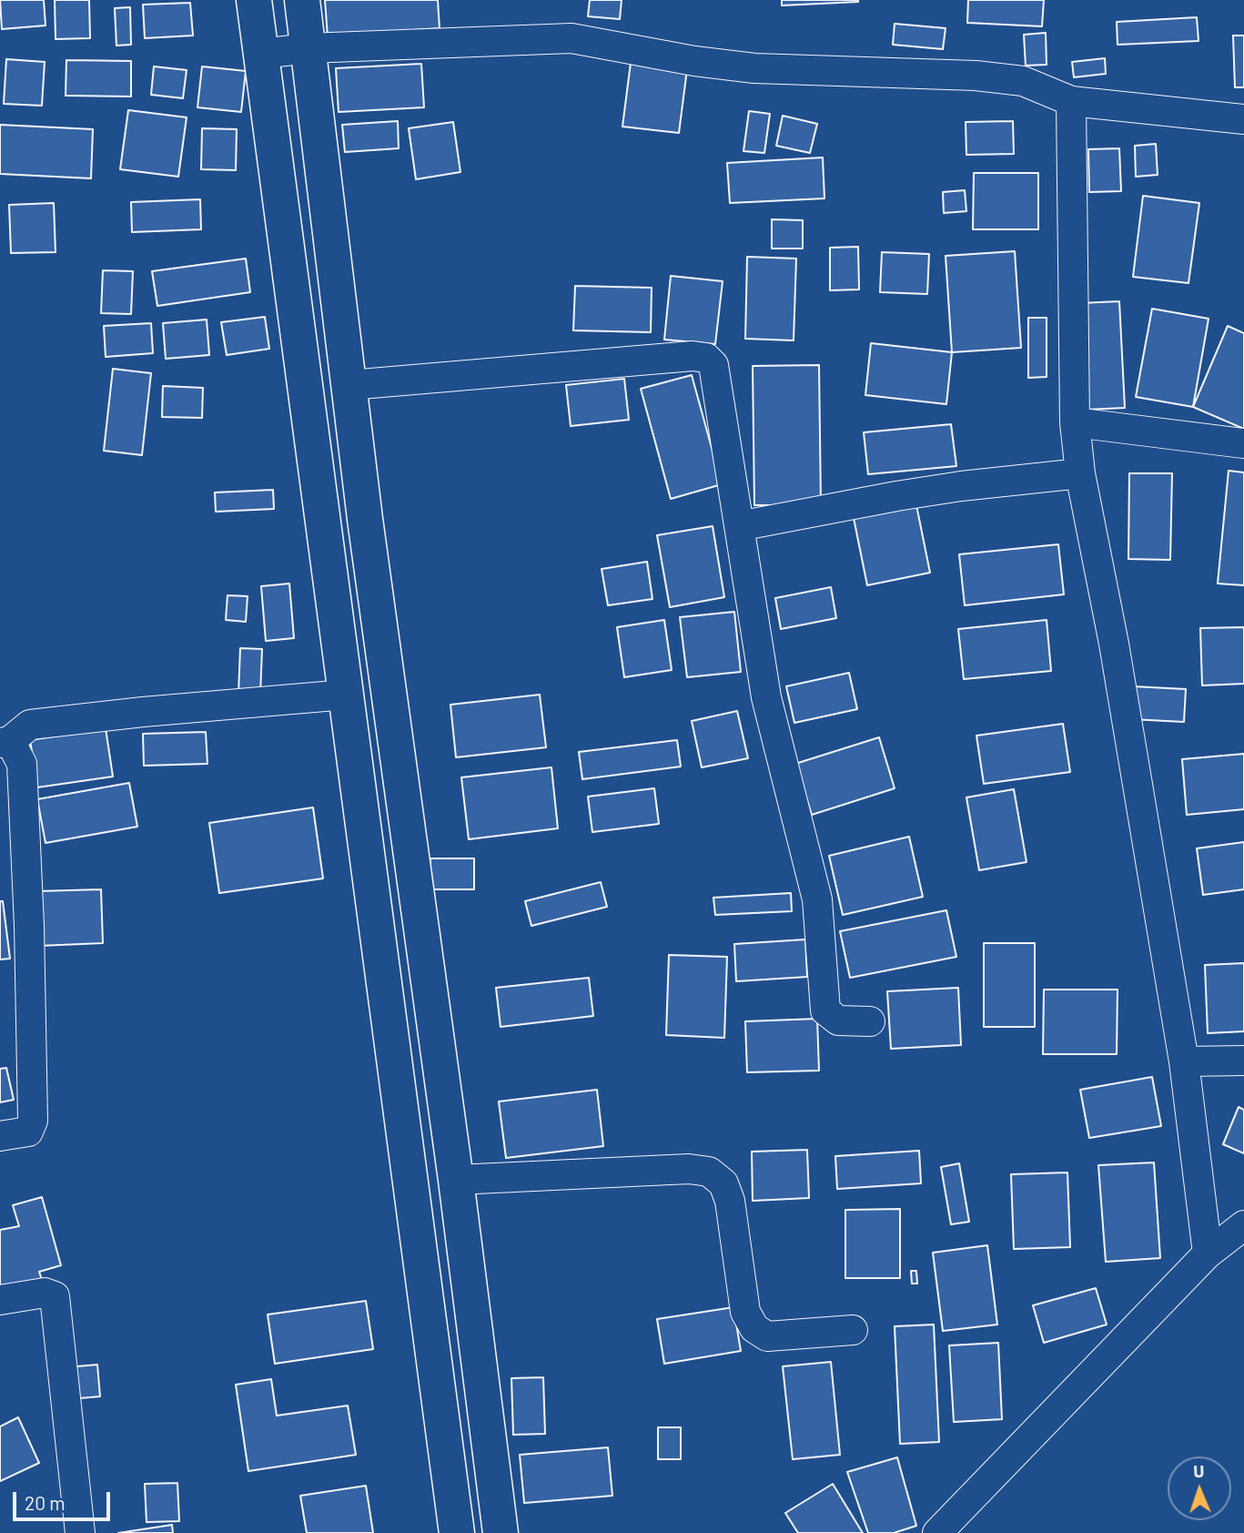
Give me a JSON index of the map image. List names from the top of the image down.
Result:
{
  "scale_bar": "20 m",
  "north": "top"
}
